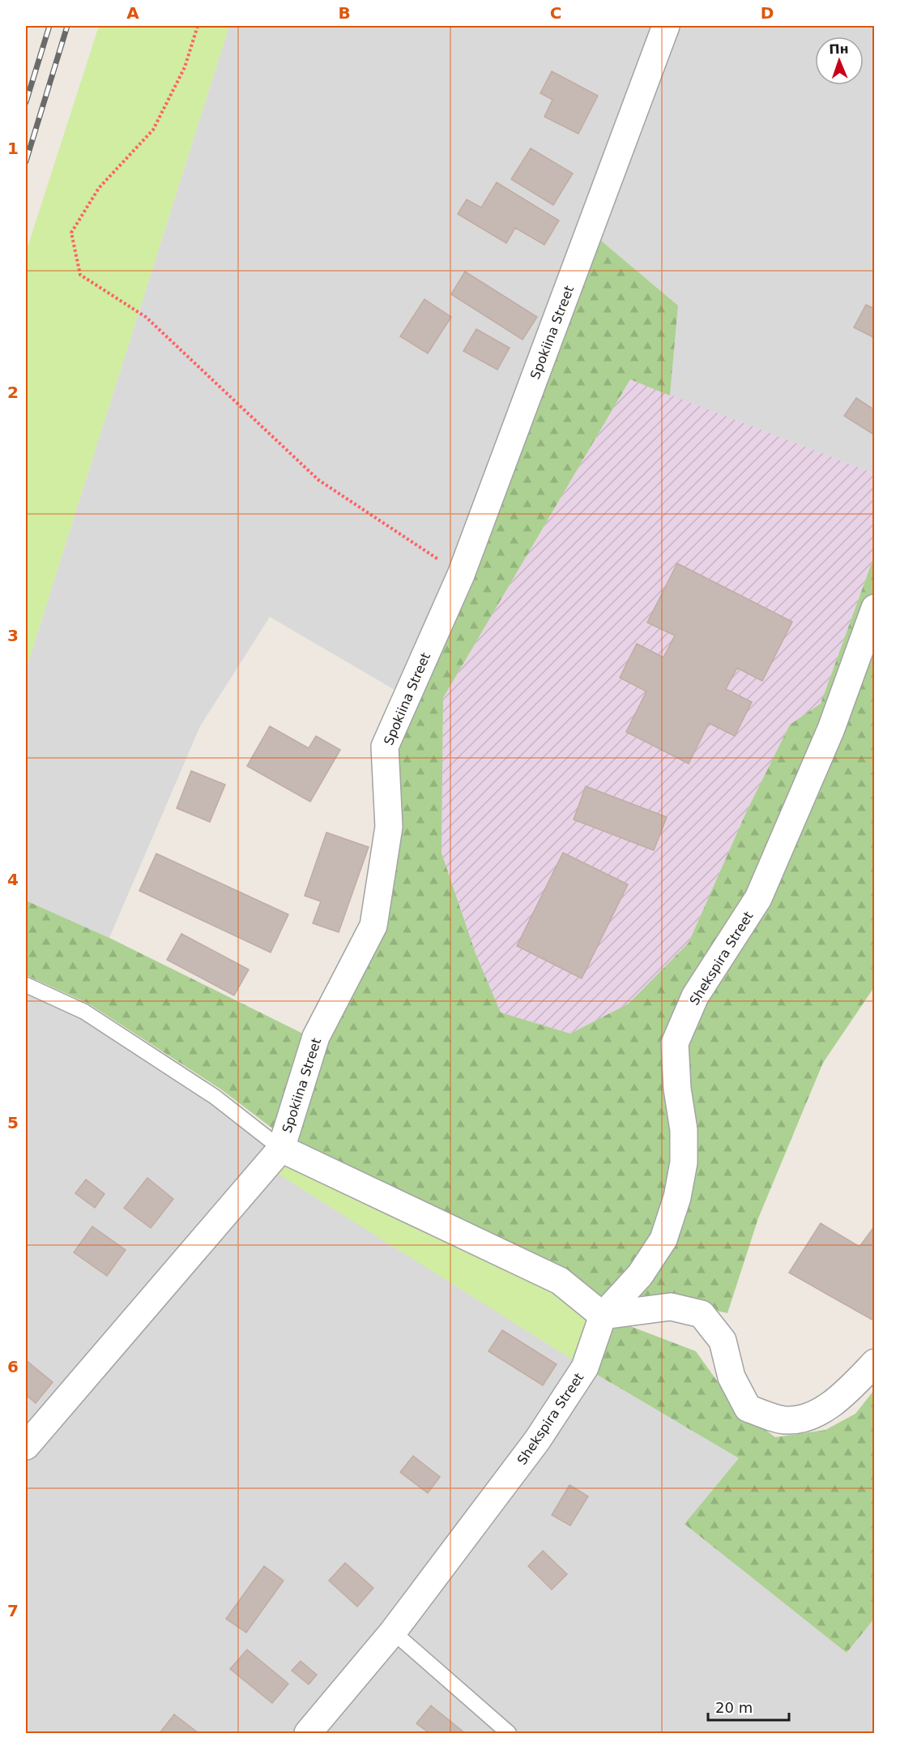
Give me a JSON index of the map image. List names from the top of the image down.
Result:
{
  "streets": {
    "street": ["Spokiina Street", "Shekspira Street"]
  },
  "scale_bar": "20 m",
  "north": "top",
  "grid": {
    "columns": [
      "A",
      "B",
      "C",
      "D"
    ],
    "rows": [
      "1",
      "2",
      "3",
      "4",
      "5",
      "6",
      "7"
    ]
  }
}
